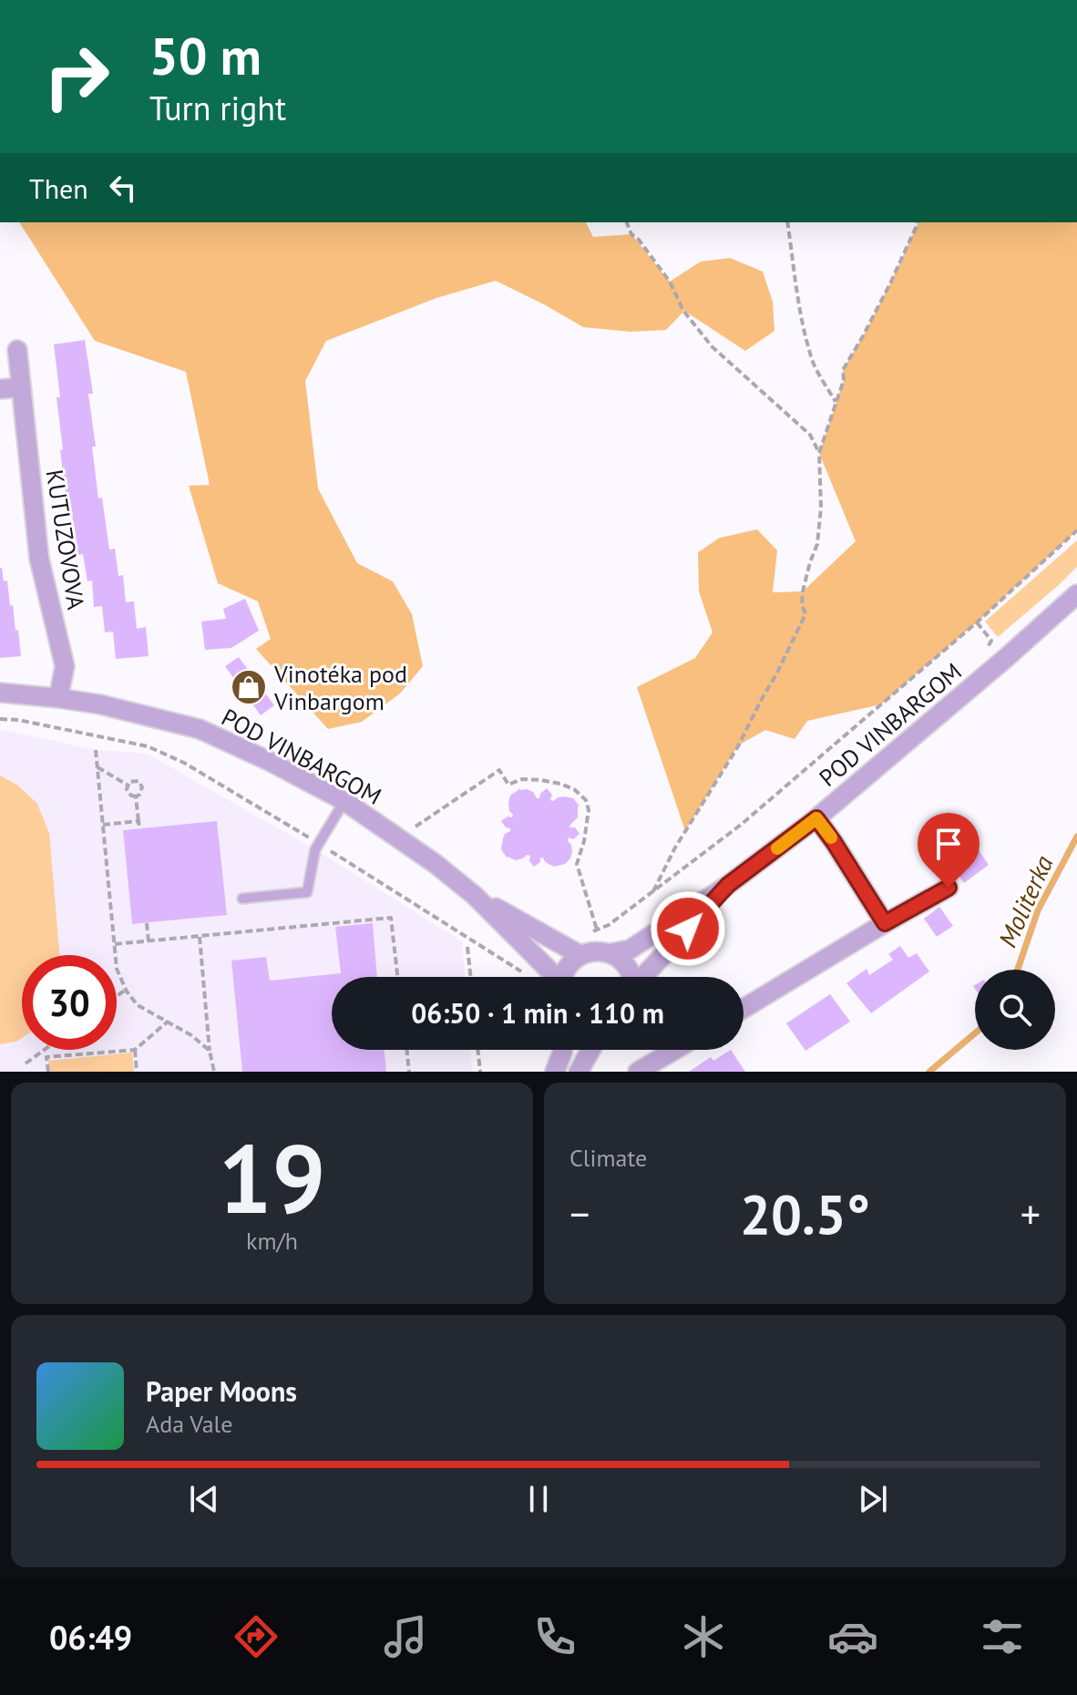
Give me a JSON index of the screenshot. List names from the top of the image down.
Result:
{
  "streets": {
    "street": ["KUTUZOVOVA", "POD VINBARGOM"]
  },
  "crossings": [
    ["KUTUZOVOVA", "POD VINBARGOM"]
  ],
  "water": ["Moliterka"],
  "places": {
    "shop": ["Vinotéka pod Vinbargom"]
  },
  "page": {
    "turn": ["50 m", "Turn right"],
    "then": "Then",
    "limit": "30",
    "trip": "06:50 · 1 min · 110 m",
    "tile": [
      ["19", "km/h"],
      "Climate"
    ],
    "heat": ["−", "20.5°", "+"],
    "song": ["Paper Moons", "Ada Vale"],
    "tabs": "06:49"
  }
}
